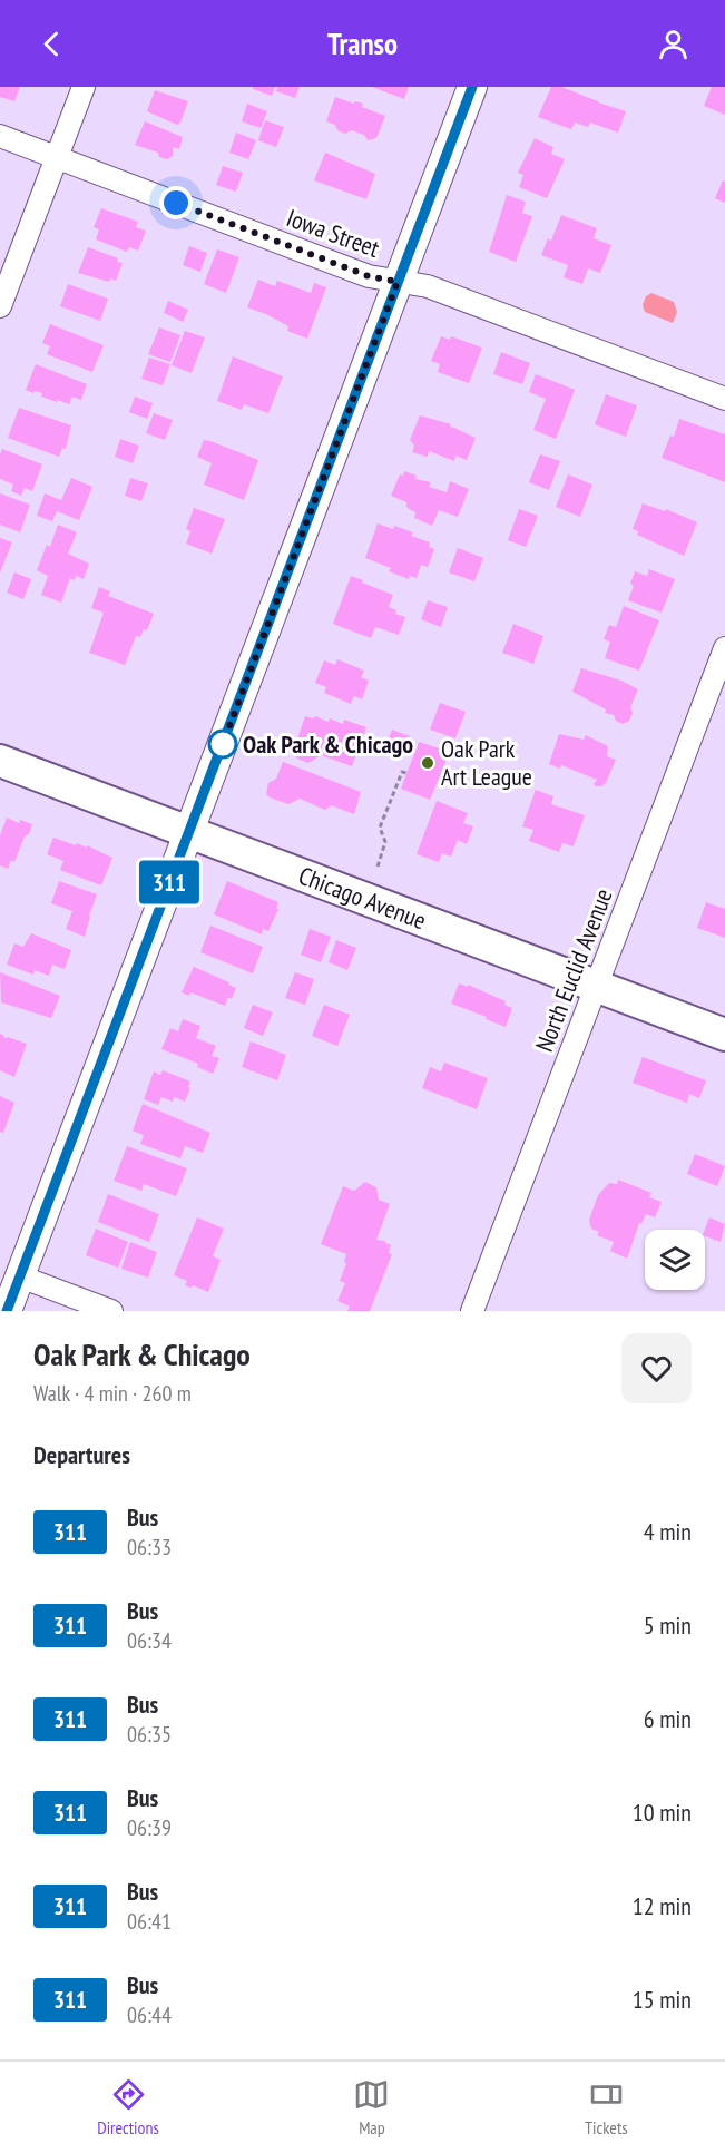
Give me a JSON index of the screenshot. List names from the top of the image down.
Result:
{
  "streets": {
    "main road": ["Chicago Avenue"],
    "street": ["Iowa Street", "North Euclid Avenue"]
  },
  "crossings": [
    ["Chicago Avenue", "North Euclid Avenue"]
  ],
  "places": ["Oak Park & Chicago", "Oak Park Art League"],
  "lines": ["bus line 311"],
  "page": {
    "header": "Transo",
    "on_map": "311",
    "heading": [
      ["Oak Park & Chicago", "Walk · 4 min · 260 m"],
      "Departures"
    ],
    "list": [
      {
        "mark": "311",
        "name": "Bus",
        "note": "06:33",
        "value": "4 min"
      },
      {
        "mark": "311",
        "name": "Bus",
        "note": "06:34",
        "value": "5 min"
      },
      {
        "mark": "311",
        "name": "Bus",
        "note": "06:35",
        "value": "6 min"
      },
      {
        "mark": "311",
        "name": "Bus",
        "note": "06:39",
        "value": "10 min"
      },
      {
        "mark": "311",
        "name": "Bus",
        "note": "06:41",
        "value": "12 min"
      },
      {
        "mark": "311",
        "name": "Bus",
        "note": "06:44",
        "value": "15 min"
      }
    ],
    "tabs": ["Directions", "Map", "Tickets"]
  }
}
